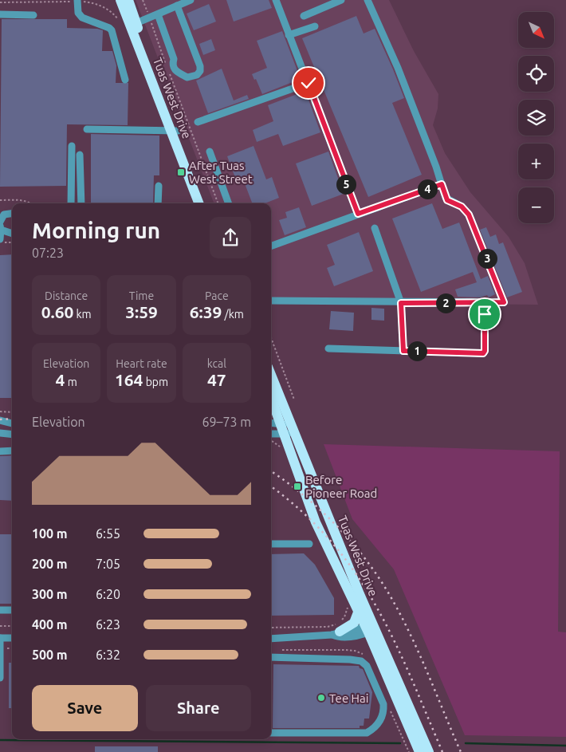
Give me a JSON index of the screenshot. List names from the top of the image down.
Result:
{
  "streets": {
    "main road": ["Tuas West Drive"]
  },
  "places": {
    "transit": ["After Tuas West Street", "Before Pioneer Road"],
    "other": ["Tee Hai"]
  },
  "north": "bottom right",
  "page": {
    "map_buttons": ["+", "−"],
    "pins": [
      "5",
      "4",
      "3",
      "2",
      "1"
    ],
    "heading": ["Morning run", "07:23"],
    "stats": [
      ["Distance", "0.60 km"],
      ["Time", "3:59"],
      ["Pace", "6:39 /km"],
      ["Elevation", "4 m"],
      ["Heart rate", "164 bpm"],
      ["kcal", "47"]
    ],
    "chart": ["Elevation", "69–73 m"],
    "list": [
      {
        "name": "100 m",
        "note": "6:55"
      },
      {
        "name": "200 m",
        "note": "7:05"
      },
      {
        "name": "300 m",
        "note": "6:20"
      },
      {
        "name": "400 m",
        "note": "6:23"
      },
      {
        "name": "500 m",
        "note": "6:32"
      }
    ],
    "buttons": ["Save", "Share"]
  }
}
